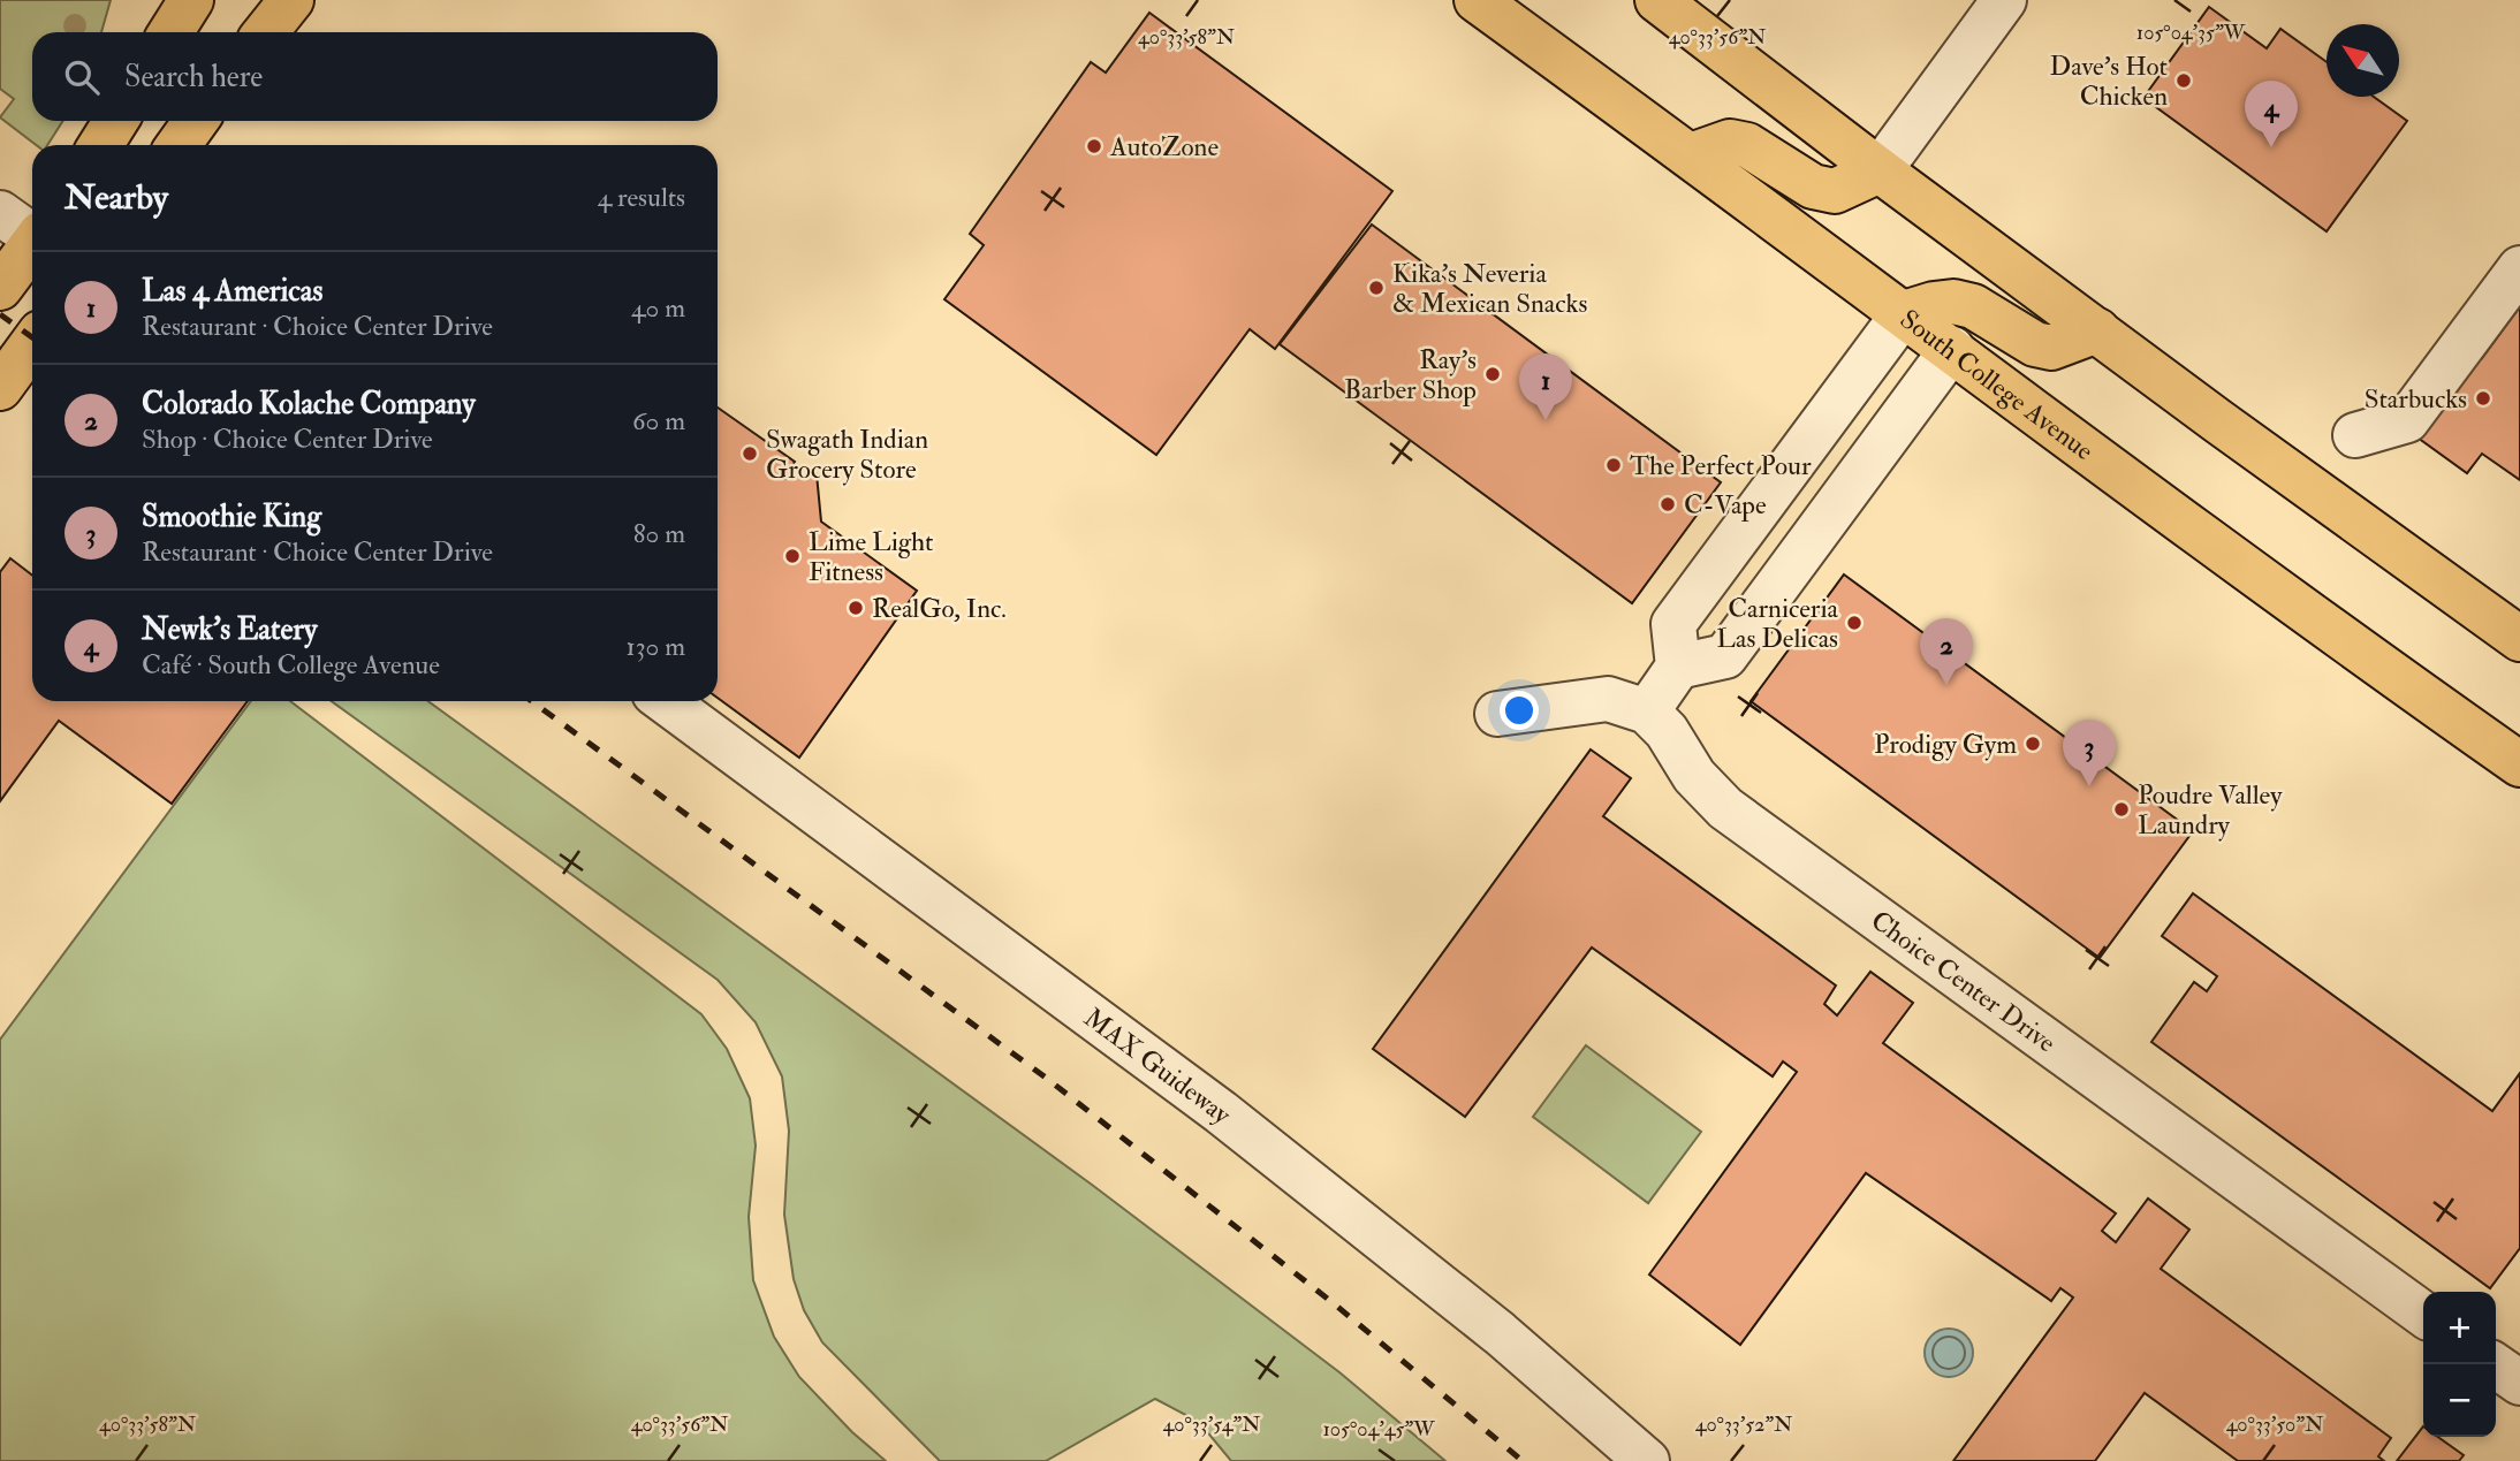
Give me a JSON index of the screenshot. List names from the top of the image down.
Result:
{
  "streets": {
    "main road": ["South College Avenue"],
    "street": ["Choice Center Drive", "MAX Guideway"]
  },
  "places": [
    "Dave's Hot Chicken",
    "AutoZone",
    "Kika's Neveria & Mexican Snacks",
    "Ray's Barber Shop",
    "Starbucks",
    "Swagath Indian Grocery Store",
    "The Perfect Pour",
    "C-Vape",
    "Lime Light Fitness",
    "RealGo, Inc.",
    "Carniceria Las Delicas",
    "Prodigy Gym",
    "Poudre Valley Laundry"
  ],
  "north": "top left",
  "page": {
    "search": "Search here",
    "pins": [
      "4",
      "1",
      "2",
      "3"
    ],
    "heading": ["Nearby", "4 results"],
    "list": [
      {
        "mark": "1",
        "name": "Las 4 Americas",
        "note": "Restaurant · Choice Center Drive",
        "value": "40 m"
      },
      {
        "mark": "2",
        "name": "Colorado Kolache Company",
        "note": "Shop · Choice Center Drive",
        "value": "60 m"
      },
      {
        "mark": "3",
        "name": "Smoothie King",
        "note": "Restaurant · Choice Center Drive",
        "value": "80 m"
      },
      {
        "mark": "4",
        "name": "Newk's Eatery",
        "note": "Café · South College Avenue",
        "value": "130 m"
      }
    ],
    "map_buttons": ["+", "−"]
  },
  "coordinates": [
    "105°04'35\"W",
    "40°33'58\"N",
    "40°33'56\"N",
    "40°33'54\"N",
    "40°33'52\"N",
    "40°33'50\"N",
    "105°04'45\"W"
  ]
}
